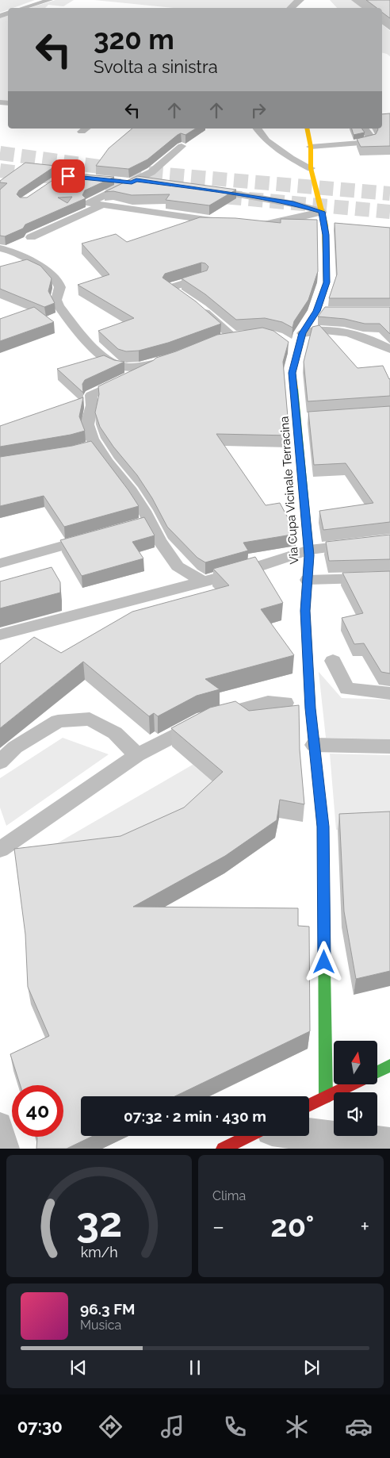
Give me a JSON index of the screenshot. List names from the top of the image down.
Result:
{
  "streets": {
    "street": ["Via Cupa Vicinale Terracina"]
  },
  "north": "top",
  "page": {
    "turn": ["320 m", "Svolta a sinistra"],
    "limit": "40",
    "trip": "07:32 · 2 min · 430 m",
    "tile": "Clima",
    "heat": ["−", "20°", "+"],
    "song": ["96.3 FM", "Musica"],
    "tabs": "07:30",
    "gauge": ["32", "km/h"]
  }
}
